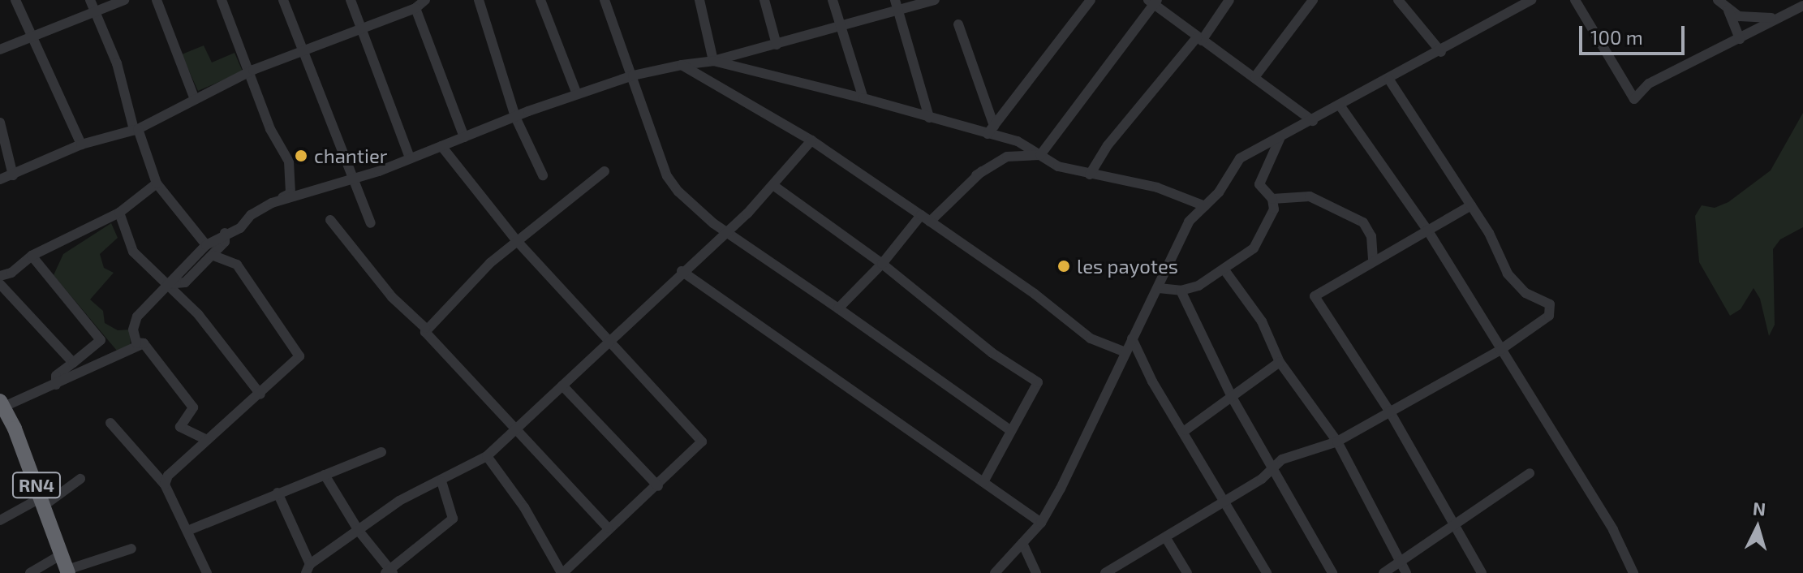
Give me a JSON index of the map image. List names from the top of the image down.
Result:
{
  "streets": {
    "highway": ["RN4"]
  },
  "places": ["chantier", "les payotes"],
  "scale_bar": "100 m",
  "north": "top"
}
